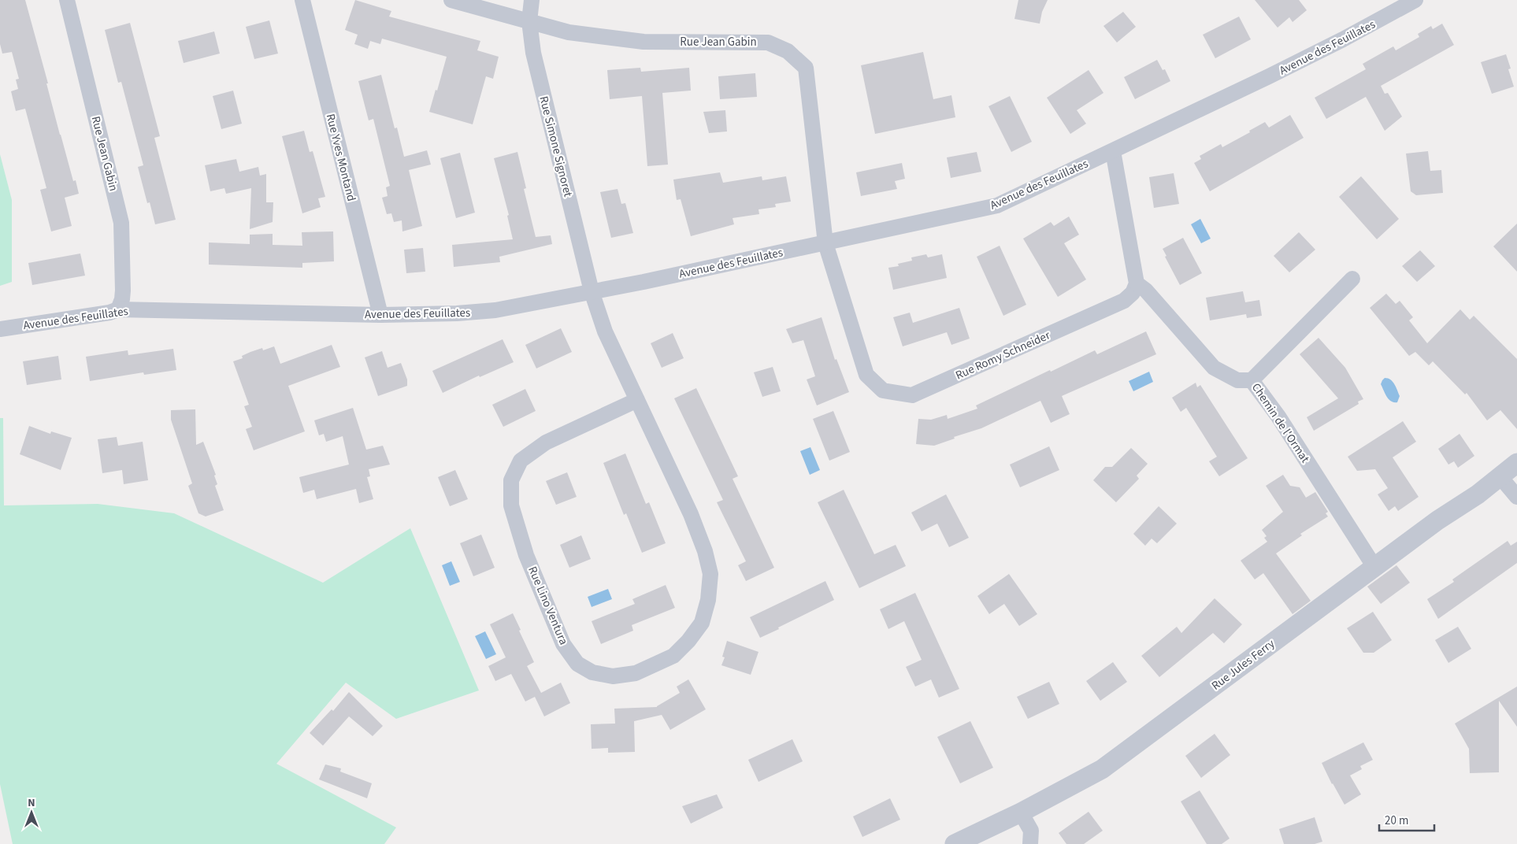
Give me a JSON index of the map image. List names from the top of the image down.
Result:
{
  "streets": {
    "street": [
      "Rue Jean Gabin",
      "Avenue des Feuillates",
      "Rue Simone Signoret",
      "Rue Yves Montand",
      "Rue Romy Schneider",
      "Chemin de l'Ormat",
      "Rue Lino Ventura",
      "Rue Jules Ferry"
    ]
  },
  "crossings": [
    ["Rue Jean Gabin", "Avenue des Feuillates"],
    ["Rue Jean Gabin", "Rue Simone Signoret"],
    ["Rue Jean Gabin", "Rue Romy Schneider"],
    ["Avenue des Feuillates", "Rue Simone Signoret"],
    ["Avenue des Feuillates", "Rue Yves Montand"],
    ["Avenue des Feuillates", "Rue Romy Schneider"],
    ["Avenue des Feuillates", "Rue Lino Ventura"],
    ["Rue Simone Signoret", "Rue Lino Ventura"],
    ["Chemin de l'Ormat", "Rue Jules Ferry"]
  ],
  "scale_bar": "20 m",
  "north": "top"
}
